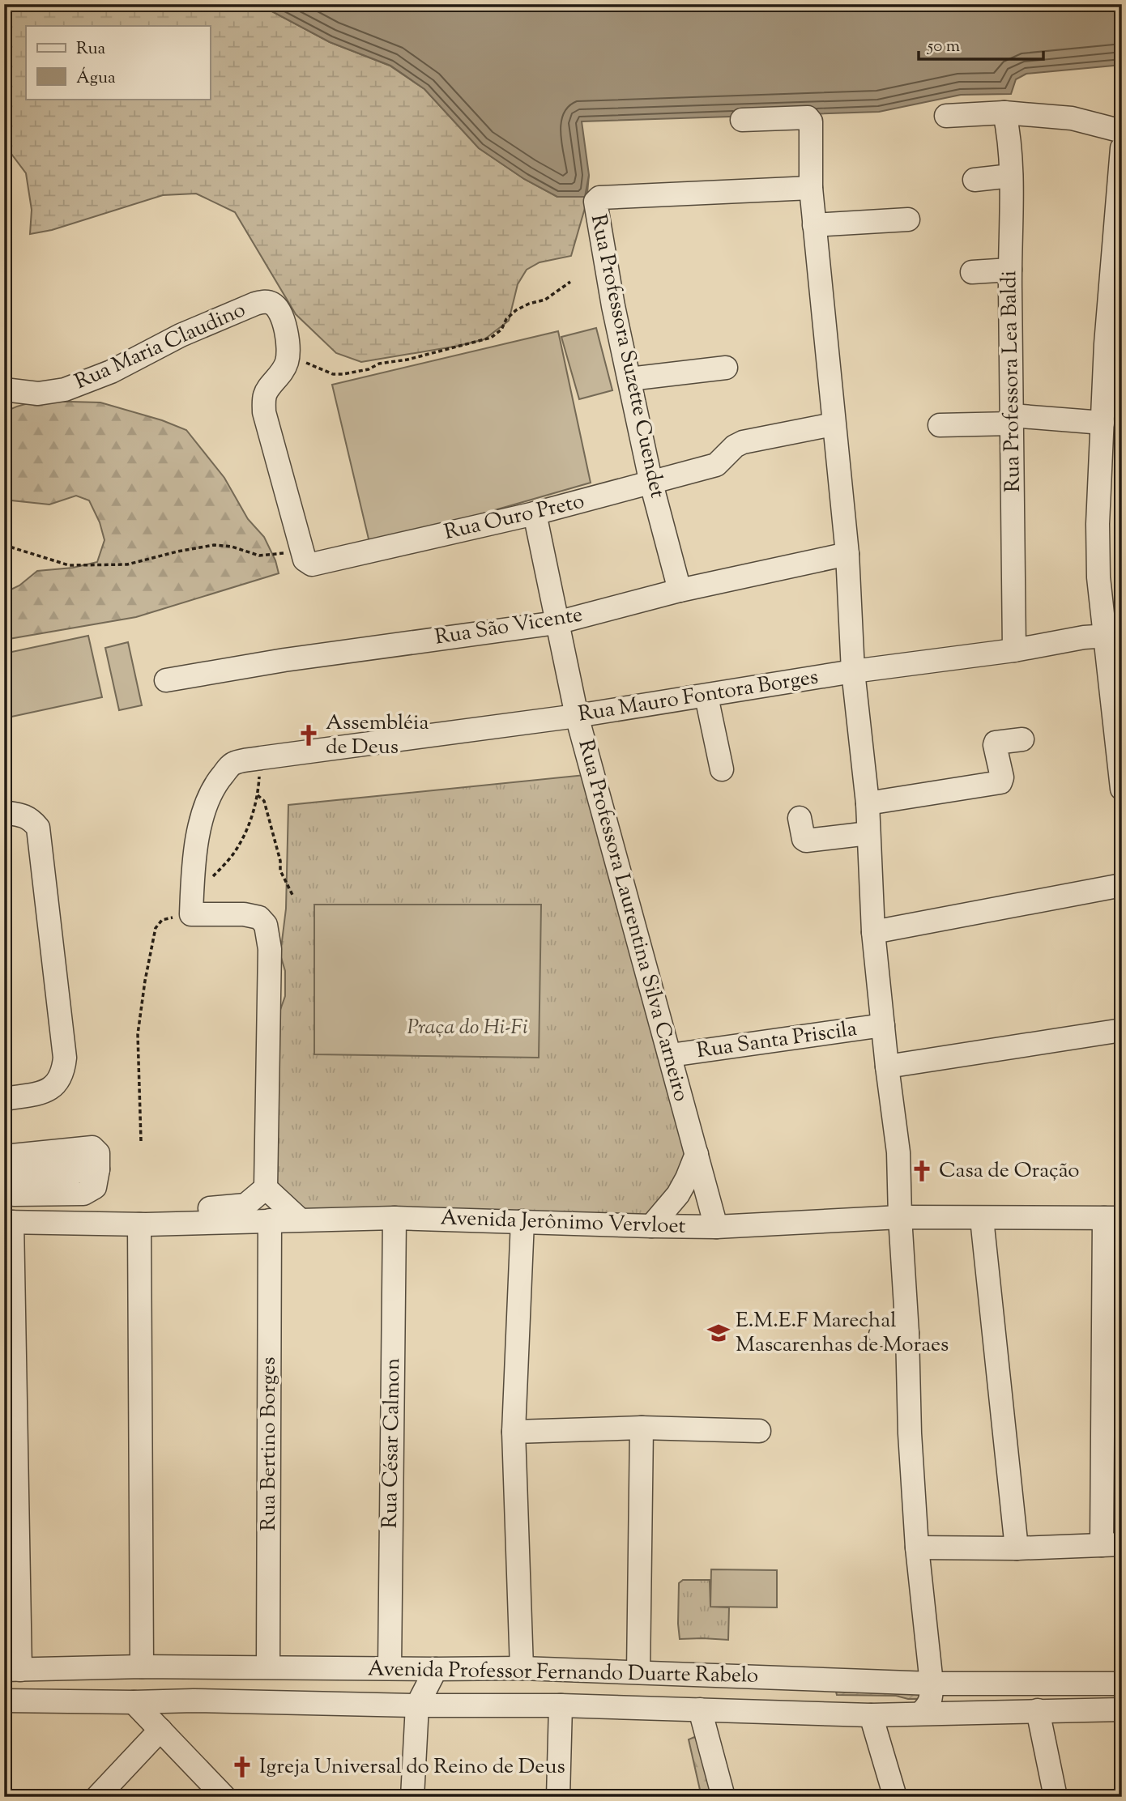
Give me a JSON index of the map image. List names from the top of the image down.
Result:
{
  "streets": {
    "street": [
      "Rua Maria Claudino",
      "Rua Professora Suzette Cuendet",
      "Rua Professora Lea Baldi",
      "Rua Ouro Preto",
      "Rua São Vicente",
      "Rua Mauro Fontora Borges",
      "Rua Professora Laurentina Silva Carneiro",
      "Rua Santa Priscila",
      "Avenida Jerônimo Vervloet",
      "Rua César Calmon",
      "Rua Bertino Borges",
      "Avenida Professor Fernando Duarte Rabelo"
    ]
  },
  "crossings": [
    ["Rua Maria Claudino", "Rua Ouro Preto"],
    ["Rua Professora Suzette Cuendet", "Rua Ouro Preto"],
    ["Rua Professora Suzette Cuendet", "Rua São Vicente"],
    ["Rua Professora Lea Baldi", "Rua Mauro Fontora Borges"],
    ["Rua Ouro Preto", "Rua Professora Laurentina Silva Carneiro"],
    ["Rua São Vicente", "Rua Professora Laurentina Silva Carneiro"],
    ["Rua Mauro Fontora Borges", "Rua Professora Laurentina Silva Carneiro"],
    ["Rua Professora Laurentina Silva Carneiro", "Rua Santa Priscila"],
    ["Rua Professora Laurentina Silva Carneiro", "Avenida Jerônimo Vervloet"],
    ["Avenida Jerônimo Vervloet", "Rua César Calmon"],
    ["Avenida Jerônimo Vervloet", "Rua Bertino Borges"],
    ["Rua César Calmon", "Avenida Professor Fernando Duarte Rabelo"],
    ["Rua Bertino Borges", "Avenida Professor Fernando Duarte Rabelo"]
  ],
  "parks": ["Praça do Hi-Fi"],
  "places": {
    "church": ["Assembléia de Deus", "Casa de Oração", "Igreja Universal do Reino de Deus"],
    "school or university": ["E.M.E.F Marechal Mascarenhas de Moraes"]
  },
  "legend": ["Rua", "Água"],
  "scale_bar": "50 m"
}
